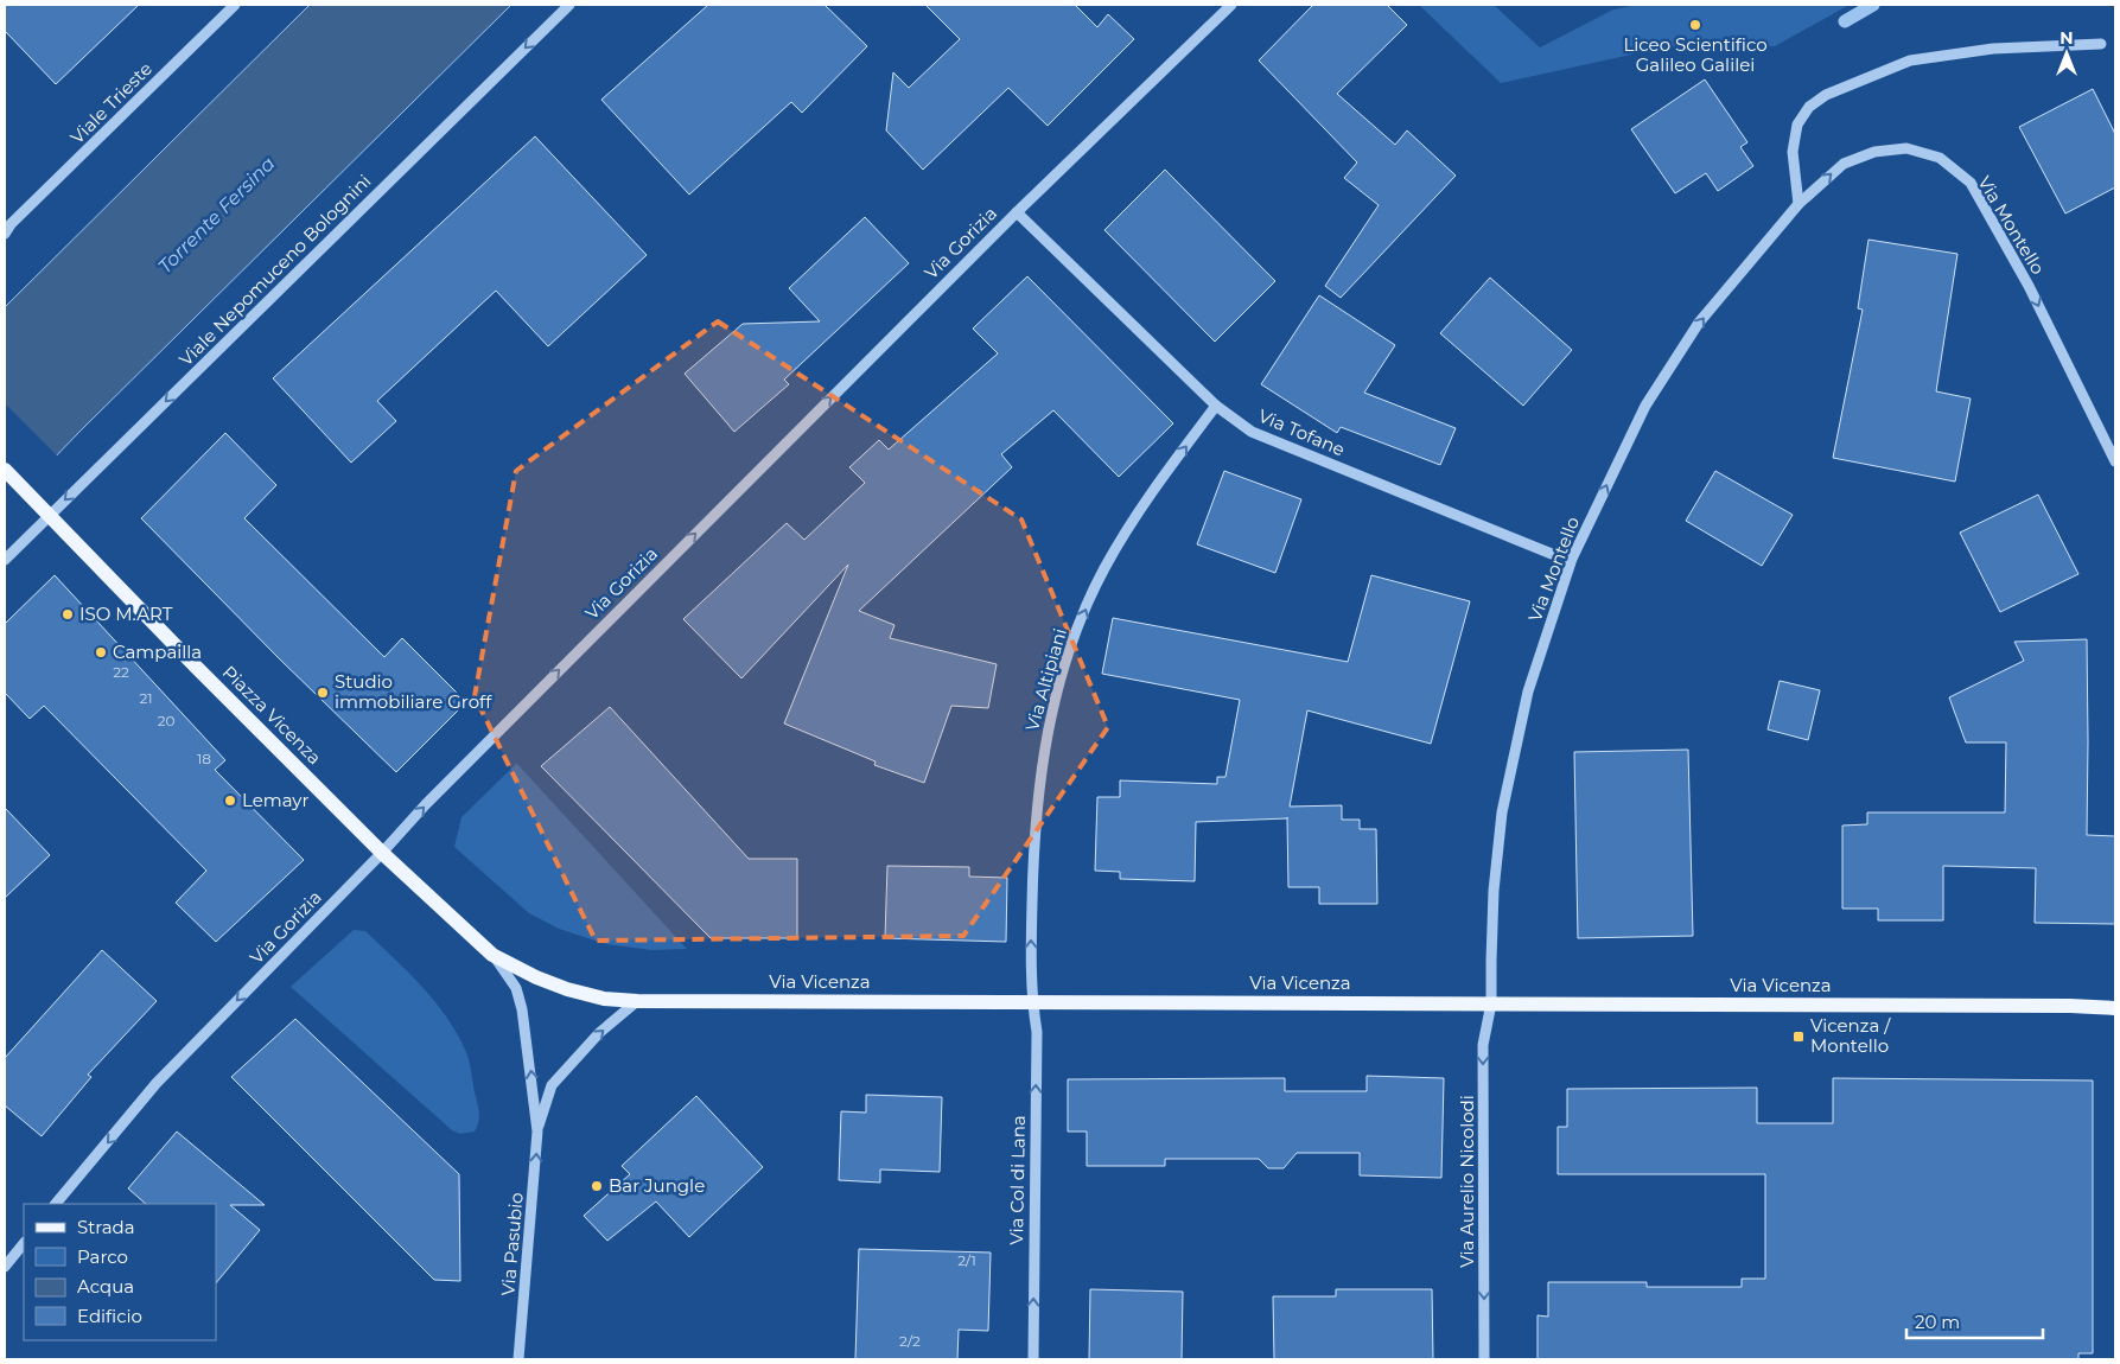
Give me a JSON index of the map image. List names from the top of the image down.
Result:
{
  "streets": {
    "main road": ["Piazza Vicenza", "Via Vicenza"],
    "street": [
      "Viale Trieste",
      "Via Montello",
      "Via Gorizia",
      "Viale Nepomuceno Bolognini",
      "Via Tofane",
      "Via Altipiani",
      "Via Col di Lana",
      "Via Aurelio Nicolodi",
      "Via Pasubio"
    ]
  },
  "crossings": [
    ["Via Montello", "Via Tofane"],
    ["Via Montello", "Via Vicenza"],
    ["Via Montello", "Via Aurelio Nicolodi"],
    ["Via Gorizia", "Via Tofane"],
    ["Via Gorizia", "Piazza Vicenza"],
    ["Viale Nepomuceno Bolognini", "Piazza Vicenza"],
    ["Via Tofane", "Via Altipiani"],
    ["Via Altipiani", "Via Vicenza"],
    ["Via Altipiani", "Via Col di Lana"],
    ["Piazza Vicenza", "Via Vicenza"],
    ["Piazza Vicenza", "Via Pasubio"],
    ["Via Vicenza", "Via Col di Lana"],
    ["Via Vicenza", "Via Aurelio Nicolodi"],
    ["Via Vicenza", "Via Pasubio"]
  ],
  "one_way": [
    "Viale Nepomuceno Bolognini",
    "Via Altipiani",
    "Via Col di Lana",
    "Via Aurelio Nicolodi",
    "Via Pasubio"
  ],
  "water": ["Torrente Fersina"],
  "places": {
    "other": [
      "Liceo Scientifico Galileo Galilei",
      "ISO M.ART",
      "Campailla",
      "Studio immobiliare Groff",
      "Lemayr",
      "Bar Jungle"
    ],
    "transit": ["Vicenza / Montello"]
  },
  "house_numbers": [
    "22",
    "21",
    "20",
    "18",
    "2/1",
    "2/2"
  ],
  "legend": [
    "Strada",
    "Parco",
    "Acqua",
    "Edificio"
  ],
  "scale_bar": "20 m",
  "north": "top"
}
